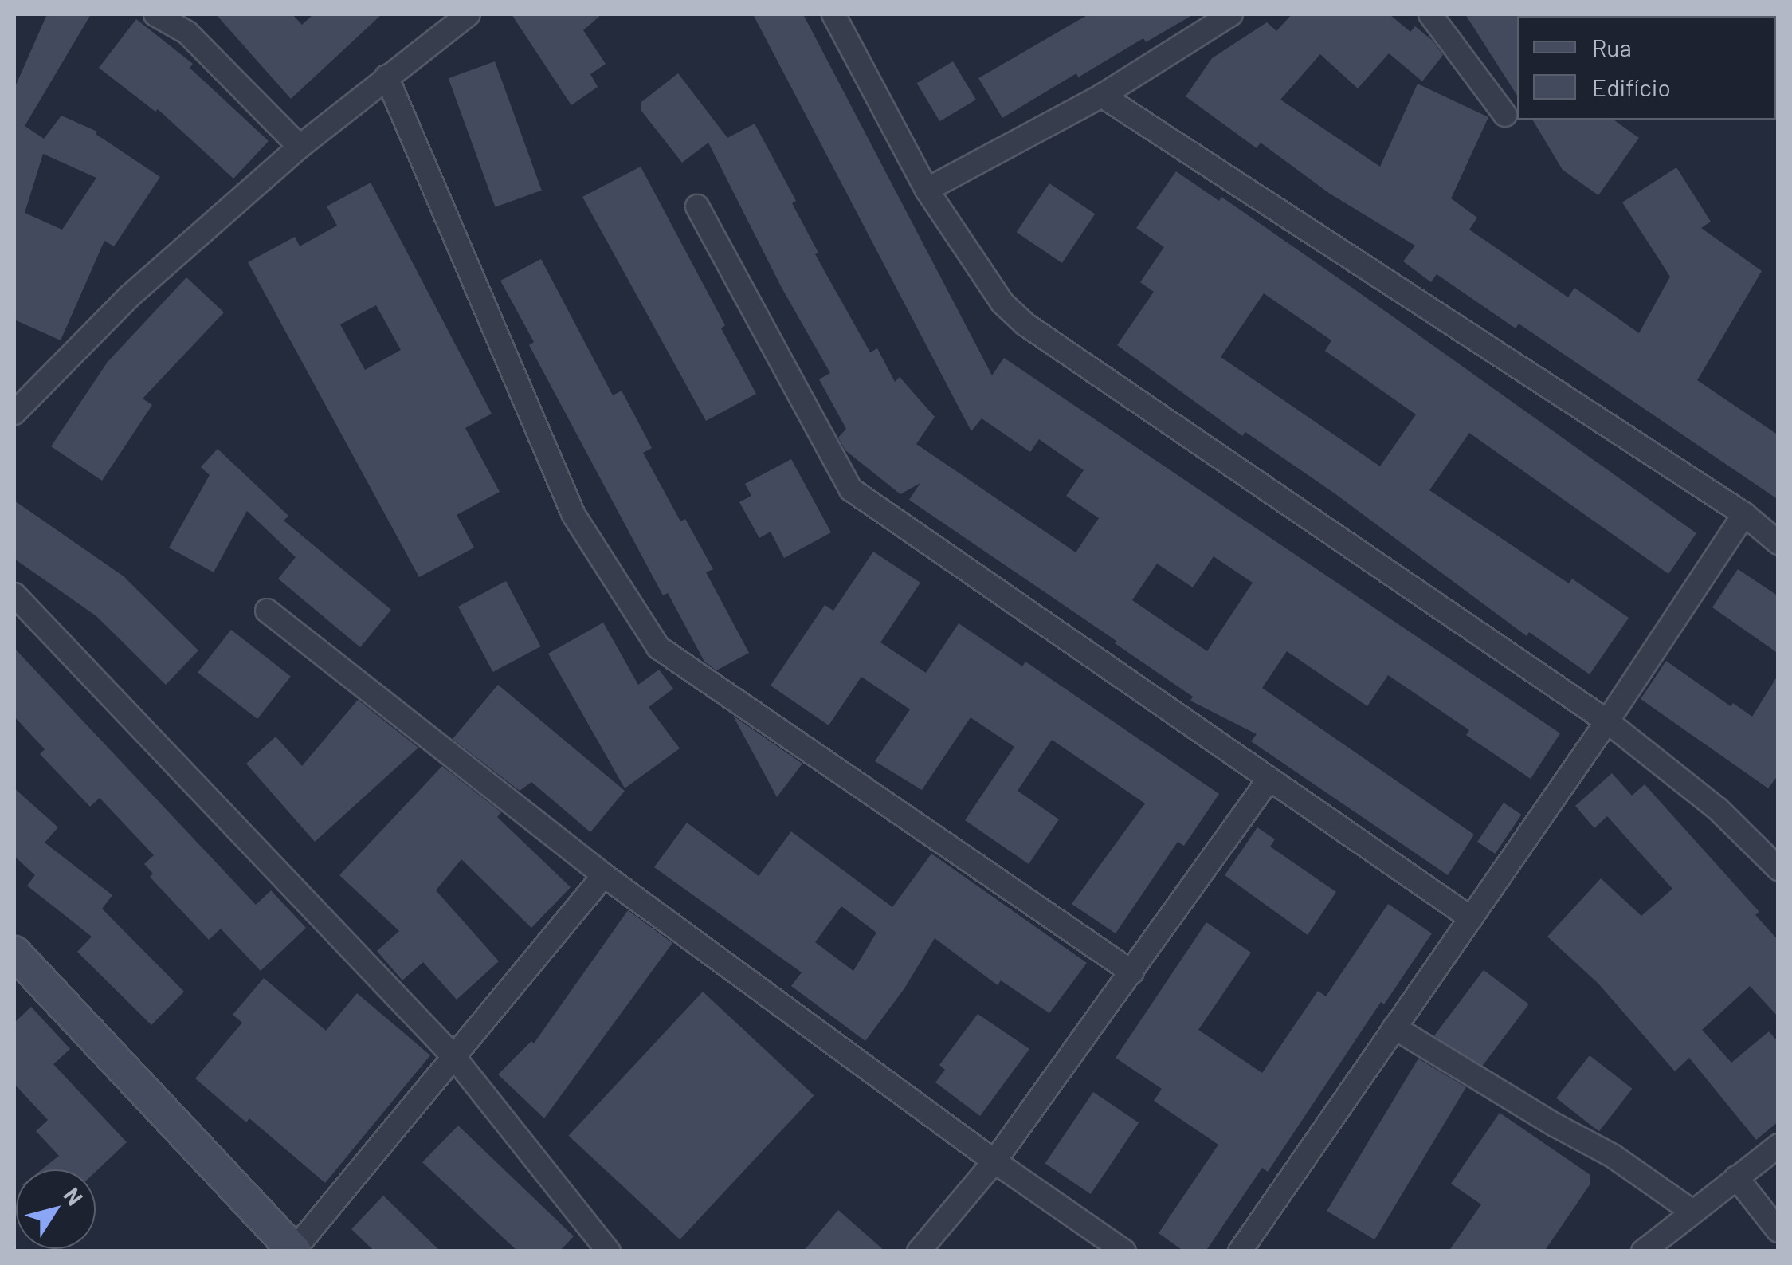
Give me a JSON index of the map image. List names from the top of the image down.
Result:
{
  "legend": ["Rua", "Edifício"],
  "north": "top right"
}
